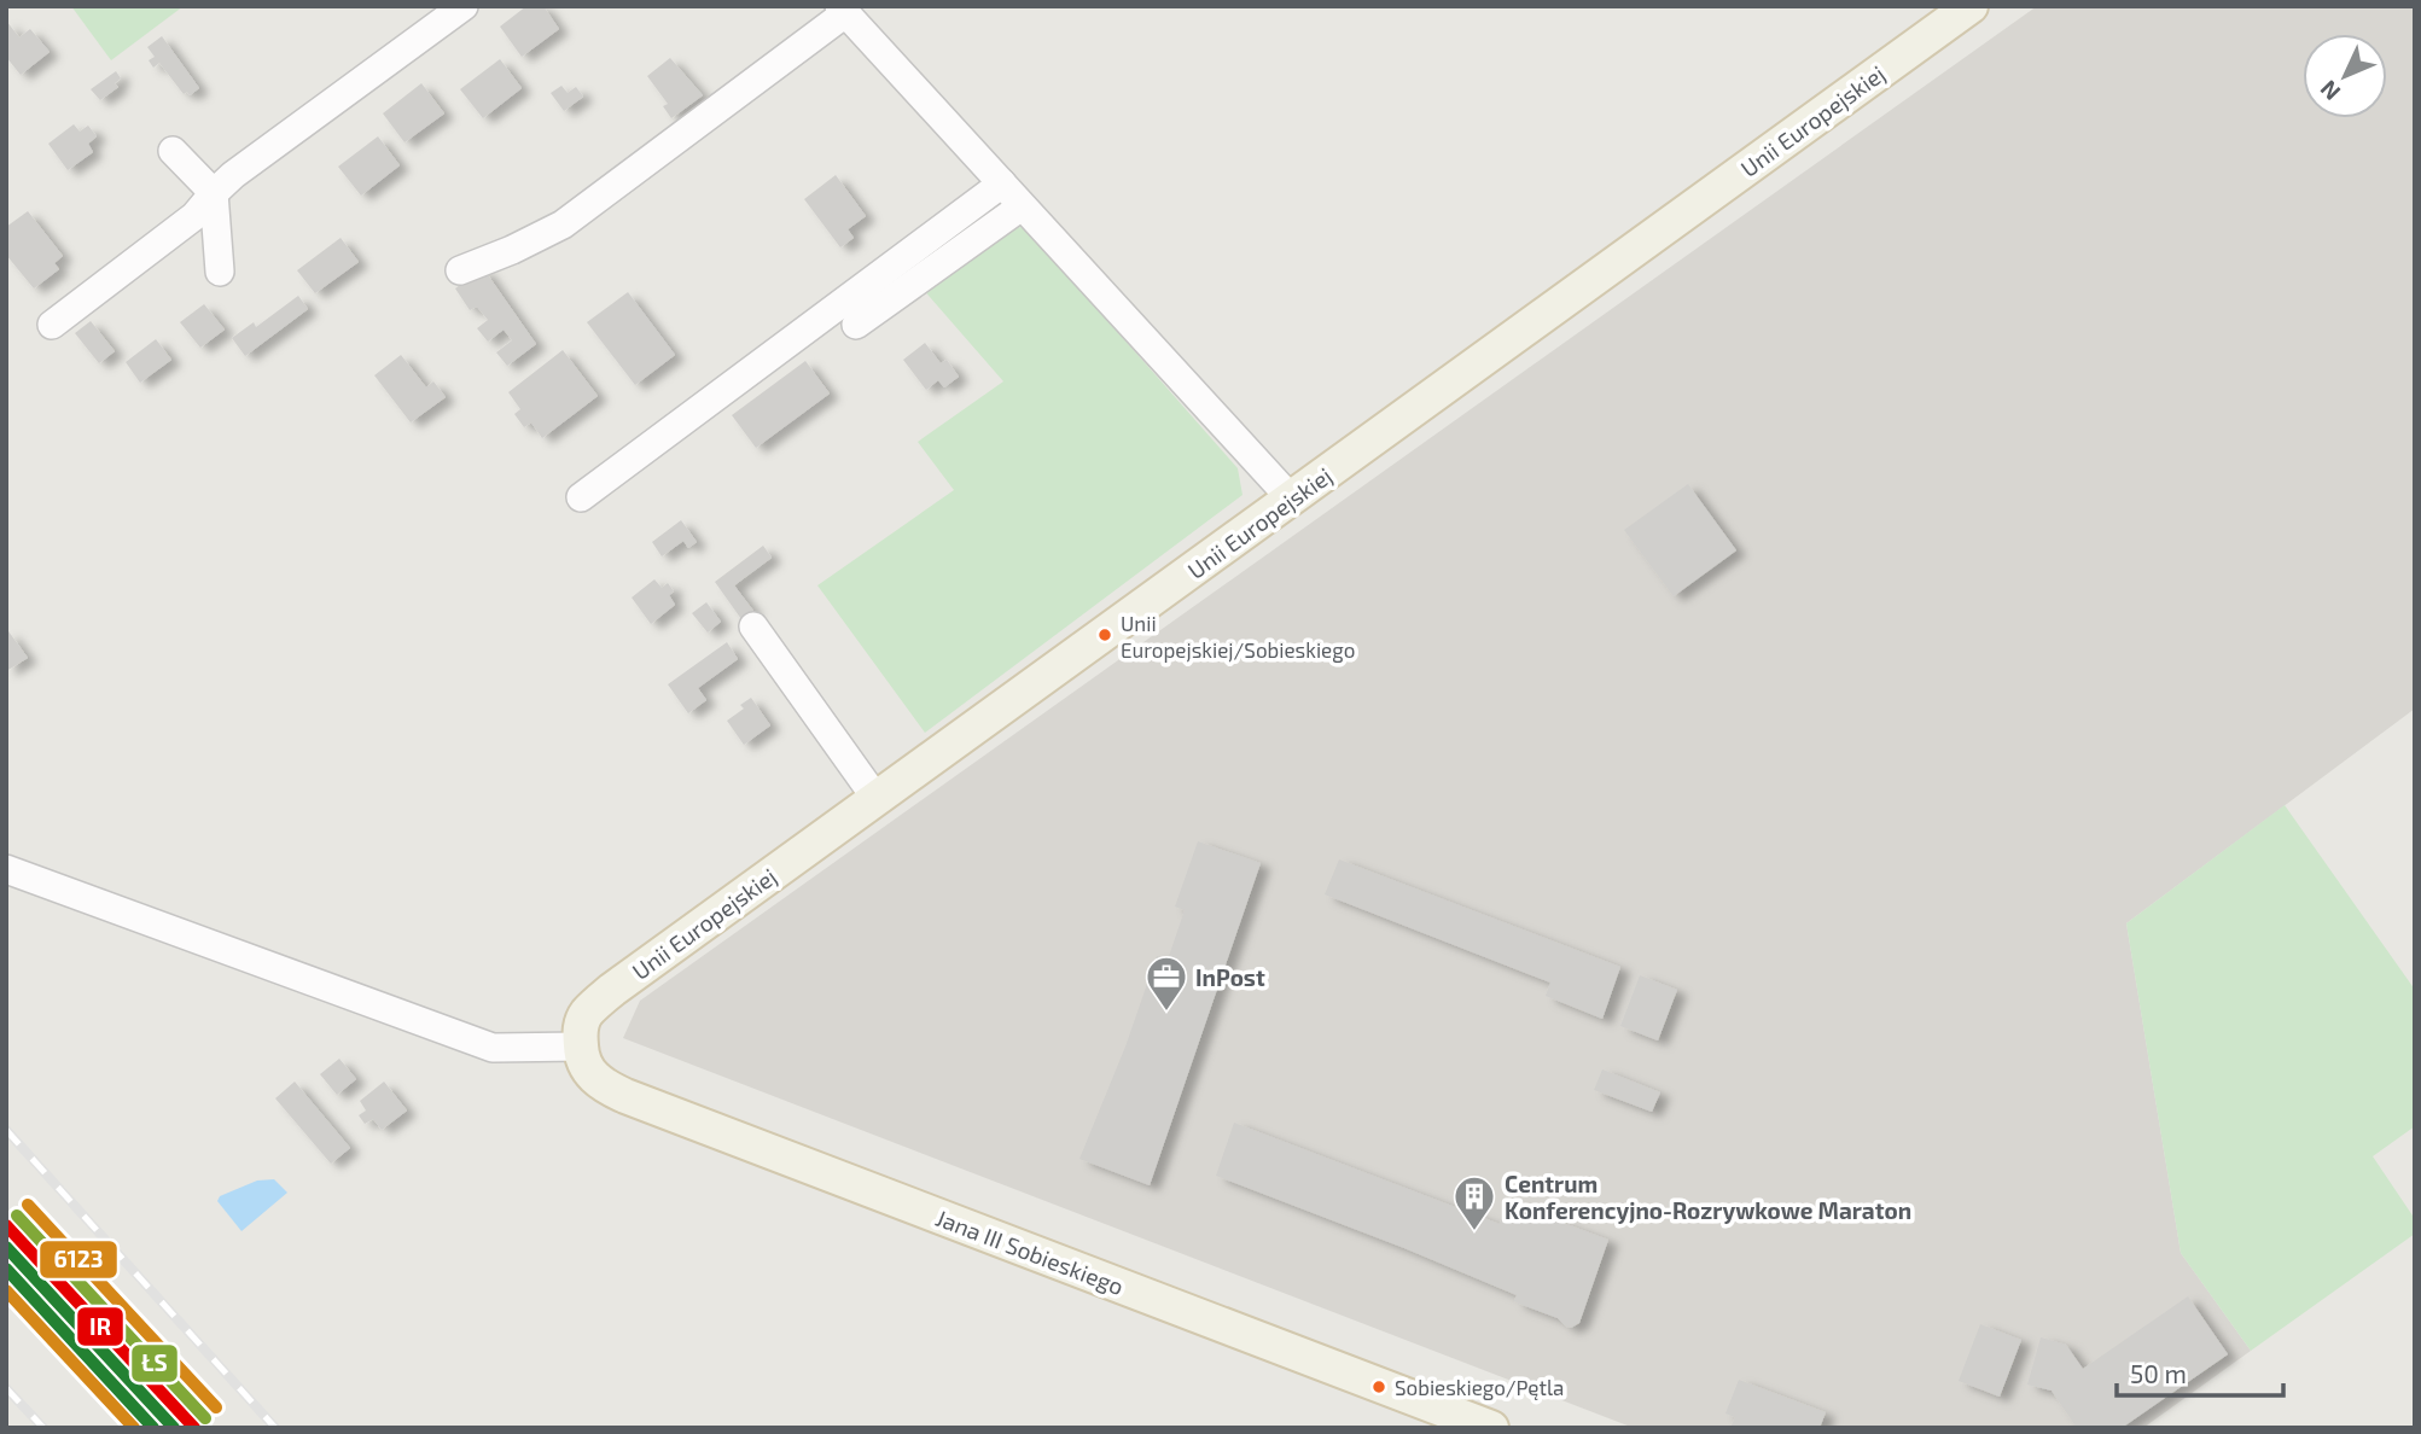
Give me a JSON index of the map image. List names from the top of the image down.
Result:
{
  "streets": {
    "main road": ["Unii Europejskiej", "Jana III Sobieskiego"]
  },
  "crossings": [
    ["Unii Europejskiej", "Jana III Sobieskiego"]
  ],
  "places": {
    "other": ["Unii Europejskiej/Sobieskiego", "Sobieskiego/Pętla"],
    "office": ["InPost"],
    "building": ["Centrum Konferencyjno-Rozrywkowe Maraton"]
  },
  "lines": ["transit line 6123", "transit line ŁS", "transit line IR"],
  "scale_bar": "50 m",
  "north": "bottom left"
}
